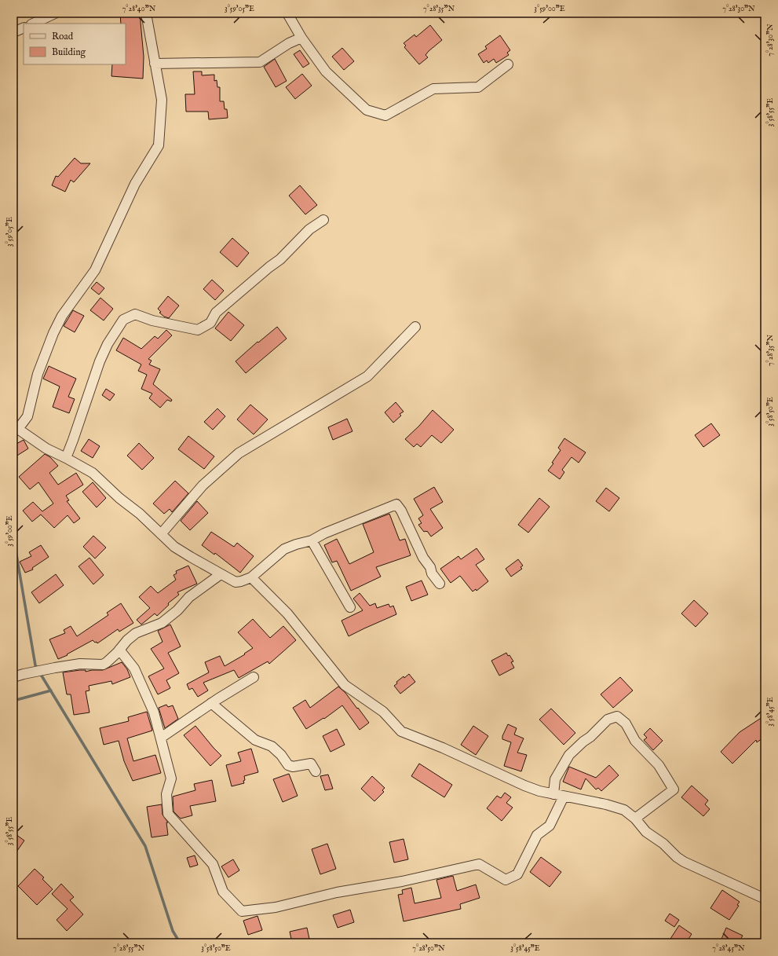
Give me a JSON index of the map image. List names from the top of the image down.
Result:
{
  "legend": ["Road", "Building"],
  "coordinates": [
    "7°28'40\"N",
    "3°59'05\"E",
    "7°28'35\"N",
    "3°59'00\"E",
    "7°28'30\"N",
    "3°58'55\"E",
    "3°58'50\"E",
    "3°58'45\"E",
    "7°28'55\"N",
    "7°28'50\"N",
    "7°28'45\"N"
  ]
}
